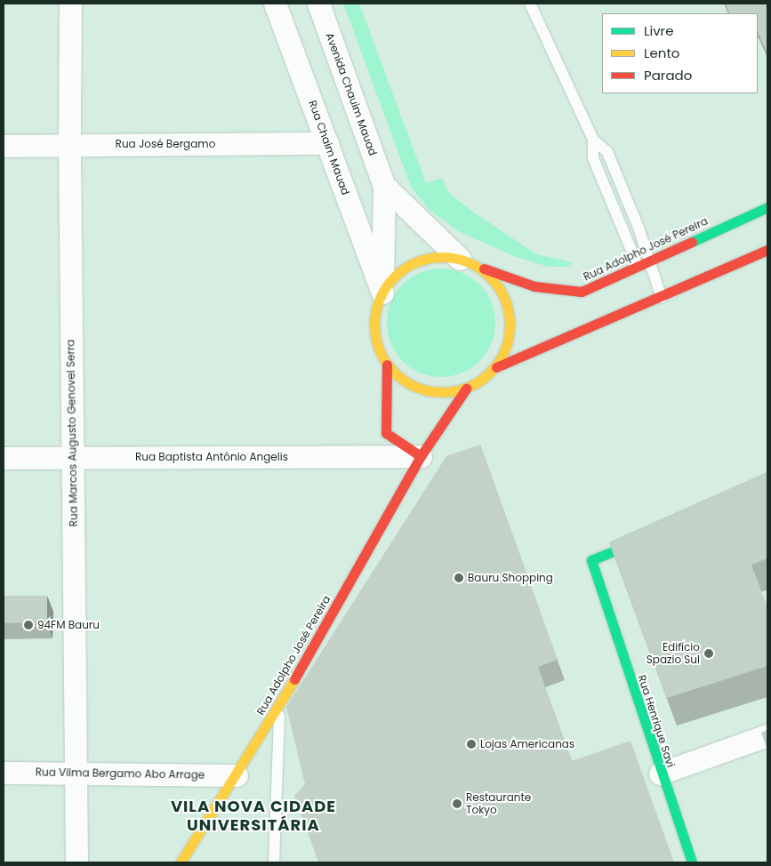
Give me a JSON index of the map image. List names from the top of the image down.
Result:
{
  "streets": {
    "street": [
      "Avenida Chauim Mauad",
      "Rua José Bergamo",
      "Rua Chaim Mauad",
      "Rua Adolpho José Pereira",
      "Rua Marcos Augusto Genovel Serra",
      "Rua Baptista Antônio Angelis",
      "Rua Henrique Savi",
      "Rua Vilma Bergamo Abo Arrage"
    ]
  },
  "crossings": [
    ["Avenida Chauim Mauad", "Rua Chaim Mauad"],
    ["Avenida Chauim Mauad", "Rua Adolpho José Pereira"],
    ["Rua José Bergamo", "Rua Chaim Mauad"],
    ["Rua José Bergamo", "Rua Marcos Augusto Genovel Serra"],
    ["Rua Chaim Mauad", "Rua Adolpho José Pereira"],
    ["Rua Adolpho José Pereira", "Rua Baptista Antônio Angelis"],
    ["Rua Adolpho José Pereira", "Rua Vilma Bergamo Abo Arrage"],
    ["Rua Marcos Augusto Genovel Serra", "Rua Baptista Antônio Angelis"],
    ["Rua Marcos Augusto Genovel Serra", "Rua Vilma Bergamo Abo Arrage"]
  ],
  "districts": ["VILA NOVA CIDADE UNIVERSITÁRIA"],
  "places": [
    "Bauru Shopping",
    "94FM Bauru",
    "Edifício Spazio Sul",
    "Lojas Americanas",
    "Restaurante Tokyo"
  ],
  "legend": ["Livre", "Lento", "Parado"]
}
